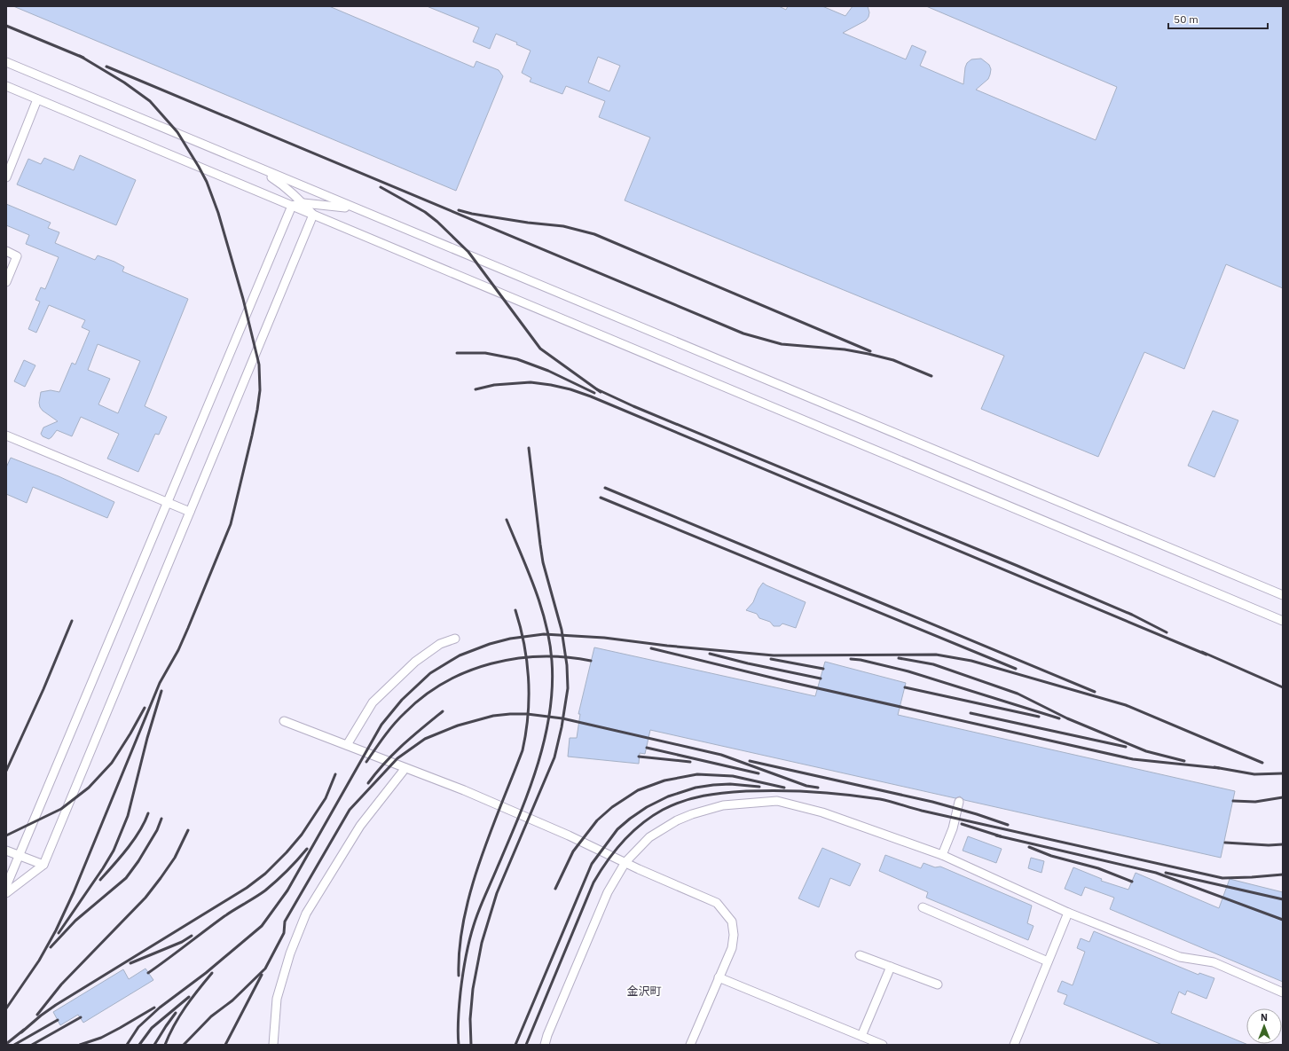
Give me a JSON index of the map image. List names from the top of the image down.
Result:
{
  "districts": ["金沢町"],
  "scale_bar": "50 m",
  "north": "top"
}
